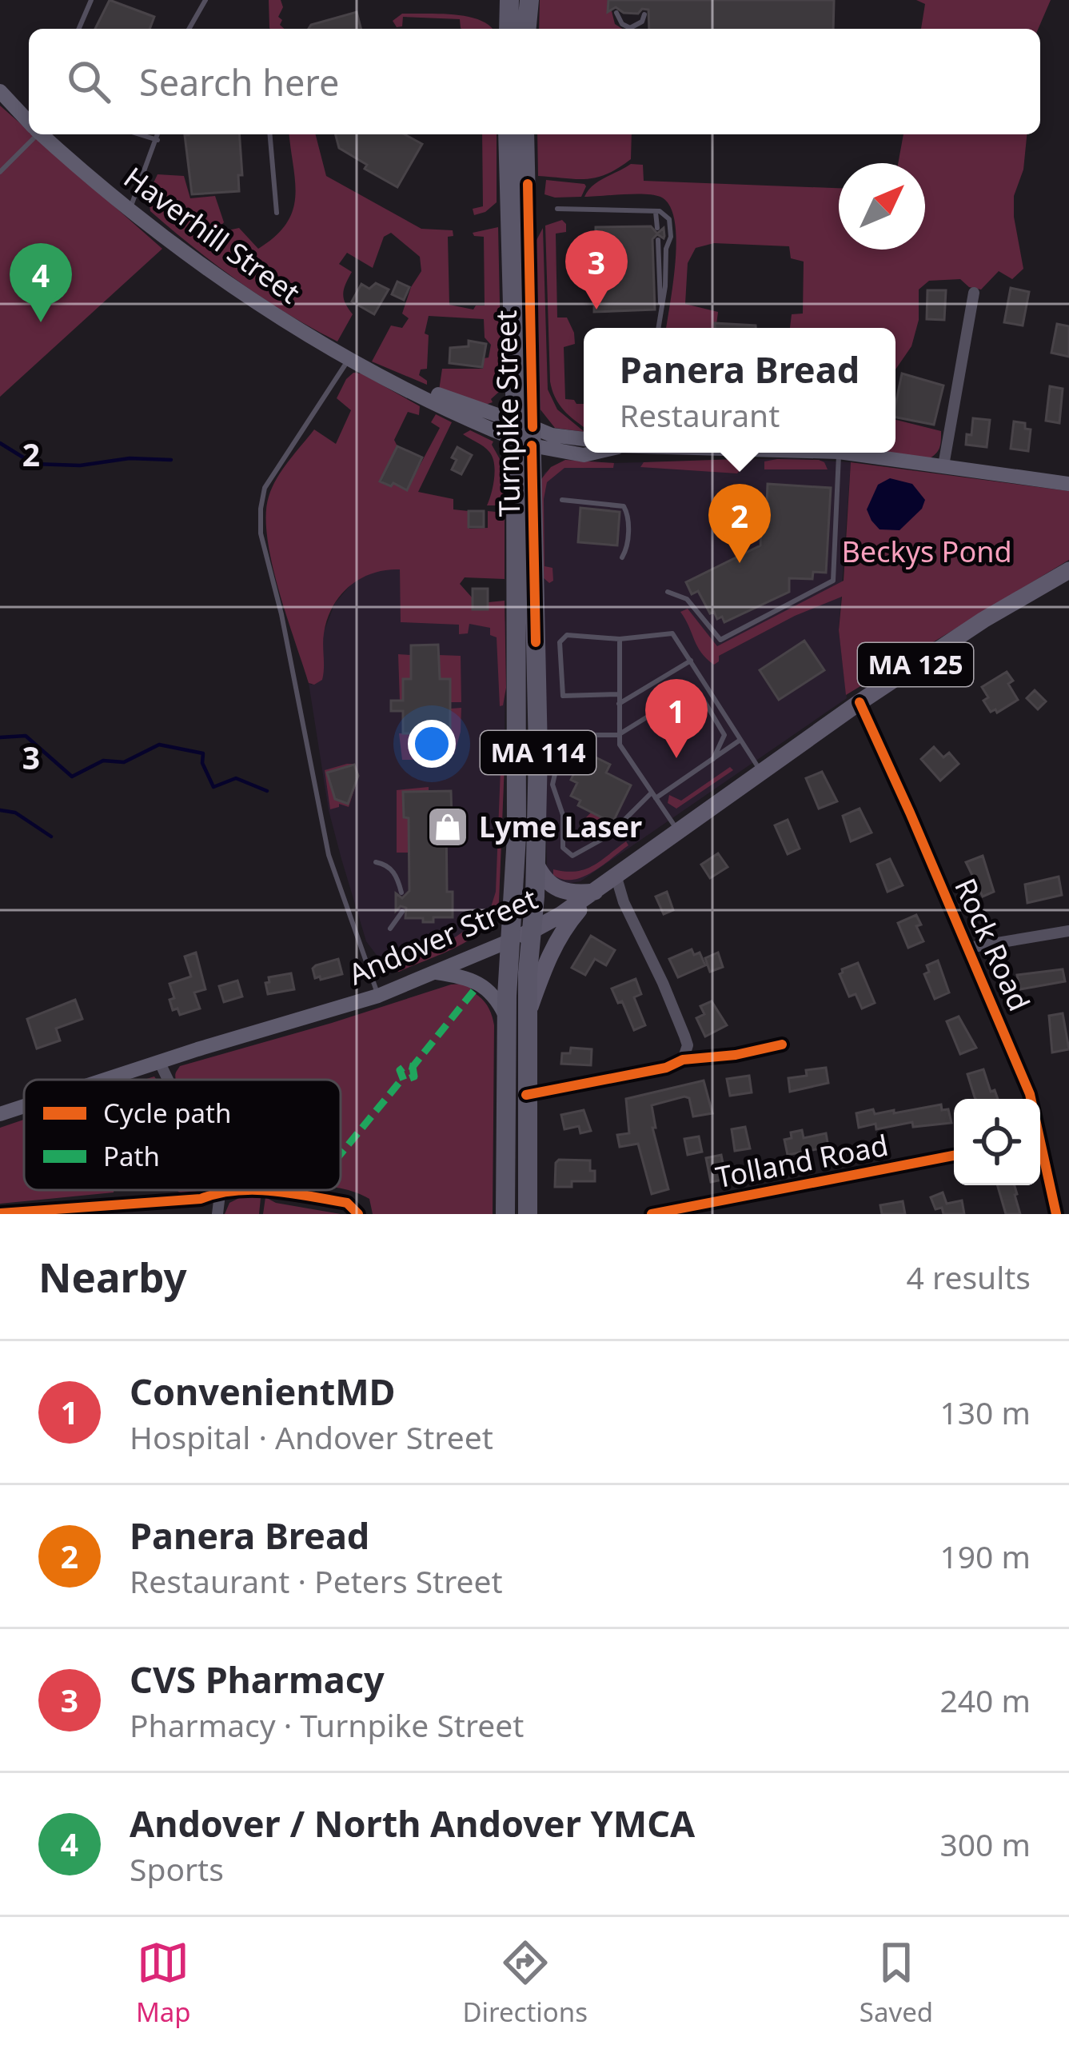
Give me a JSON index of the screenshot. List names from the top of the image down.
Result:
{
  "streets": {
    "highway": ["Turnpike Street", "MA 114"],
    "main road": ["Haverhill Street", "MA 125", "Andover Street"],
    "street": ["Rock Road", "Tolland Road"]
  },
  "crossings": [
    ["Haverhill Street", "Turnpike Street"],
    ["Turnpike Street", "MA 125"],
    ["Turnpike Street", "Andover Street"],
    ["MA 125", "Andover Street"],
    ["Andover Street", "Rock Road"]
  ],
  "parks": ["Beckys Pond"],
  "places": {
    "shop": ["Lyme Laser"]
  },
  "legend": ["Cycle path", "Path"],
  "north": "top right",
  "page": {
    "search": "Search here",
    "pins": [
      "3",
      "4",
      "2",
      "1"
    ],
    "popup": ["Panera Bread", "Restaurant"],
    "heading": ["Nearby", "4 results"],
    "list": [
      {
        "mark": "1",
        "name": "ConvenientMD",
        "note": "Hospital · Andover Street",
        "value": "130 m"
      },
      {
        "mark": "2",
        "name": "Panera Bread",
        "note": "Restaurant · Peters Street",
        "value": "190 m"
      },
      {
        "mark": "3",
        "name": "CVS Pharmacy",
        "note": "Pharmacy · Turnpike Street",
        "value": "240 m"
      },
      {
        "mark": "4",
        "name": "Andover / North Andover YMCA",
        "note": "Sports",
        "value": "300 m"
      }
    ],
    "nav": ["Map", "Directions", "Saved"]
  },
  "grid": {
    "rows": ["2", "3"]
  }
}
